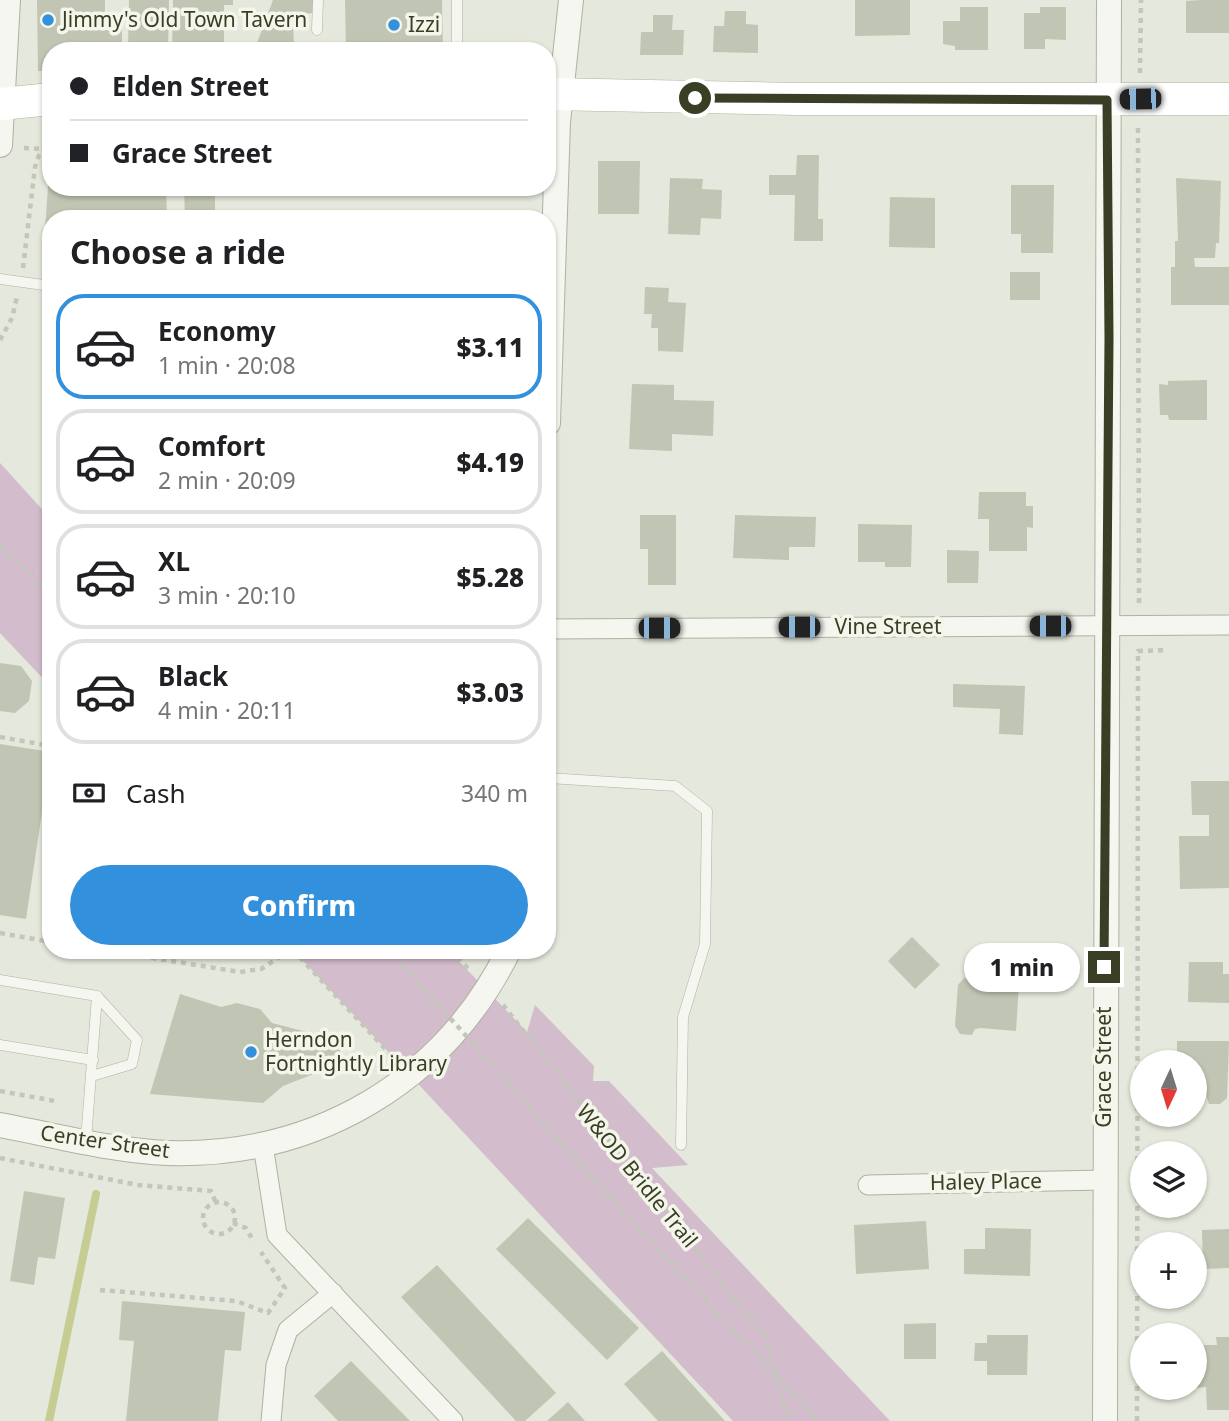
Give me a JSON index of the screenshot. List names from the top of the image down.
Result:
{
  "streets": {
    "street": [
      "Vine Street",
      "Grace Street",
      "Center Street",
      "Haley Place"
    ],
    "path": ["W&OD Bridle Trail"]
  },
  "crossings": [
    ["Vine Street", "Grace Street"],
    ["Grace Street", "Haley Place"],
    ["Center Street", "W&OD Bridle Trail"]
  ],
  "places": ["Jimmy's Old Town Tavern", "Izzi", "Herndon Fortnightly Library"],
  "north": "bottom",
  "page": {
    "banner": ["Elden Street", "Grace Street"],
    "heading": "Choose a ride",
    "list": [
      {
        "name": "Economy",
        "note": "1 min · 20:08",
        "value": "$3.11"
      },
      {
        "name": "Comfort",
        "note": "2 min · 20:09",
        "value": "$4.19"
      },
      {
        "name": "XL",
        "note": "3 min · 20:10",
        "value": "$5.28"
      },
      {
        "name": "Black",
        "note": "4 min · 20:11",
        "value": "$3.03"
      }
    ],
    "pay": ["Cash", "340 m"],
    "buttons": "Confirm",
    "bubble": "1 min",
    "map_buttons": ["+", "−"]
  }
}
